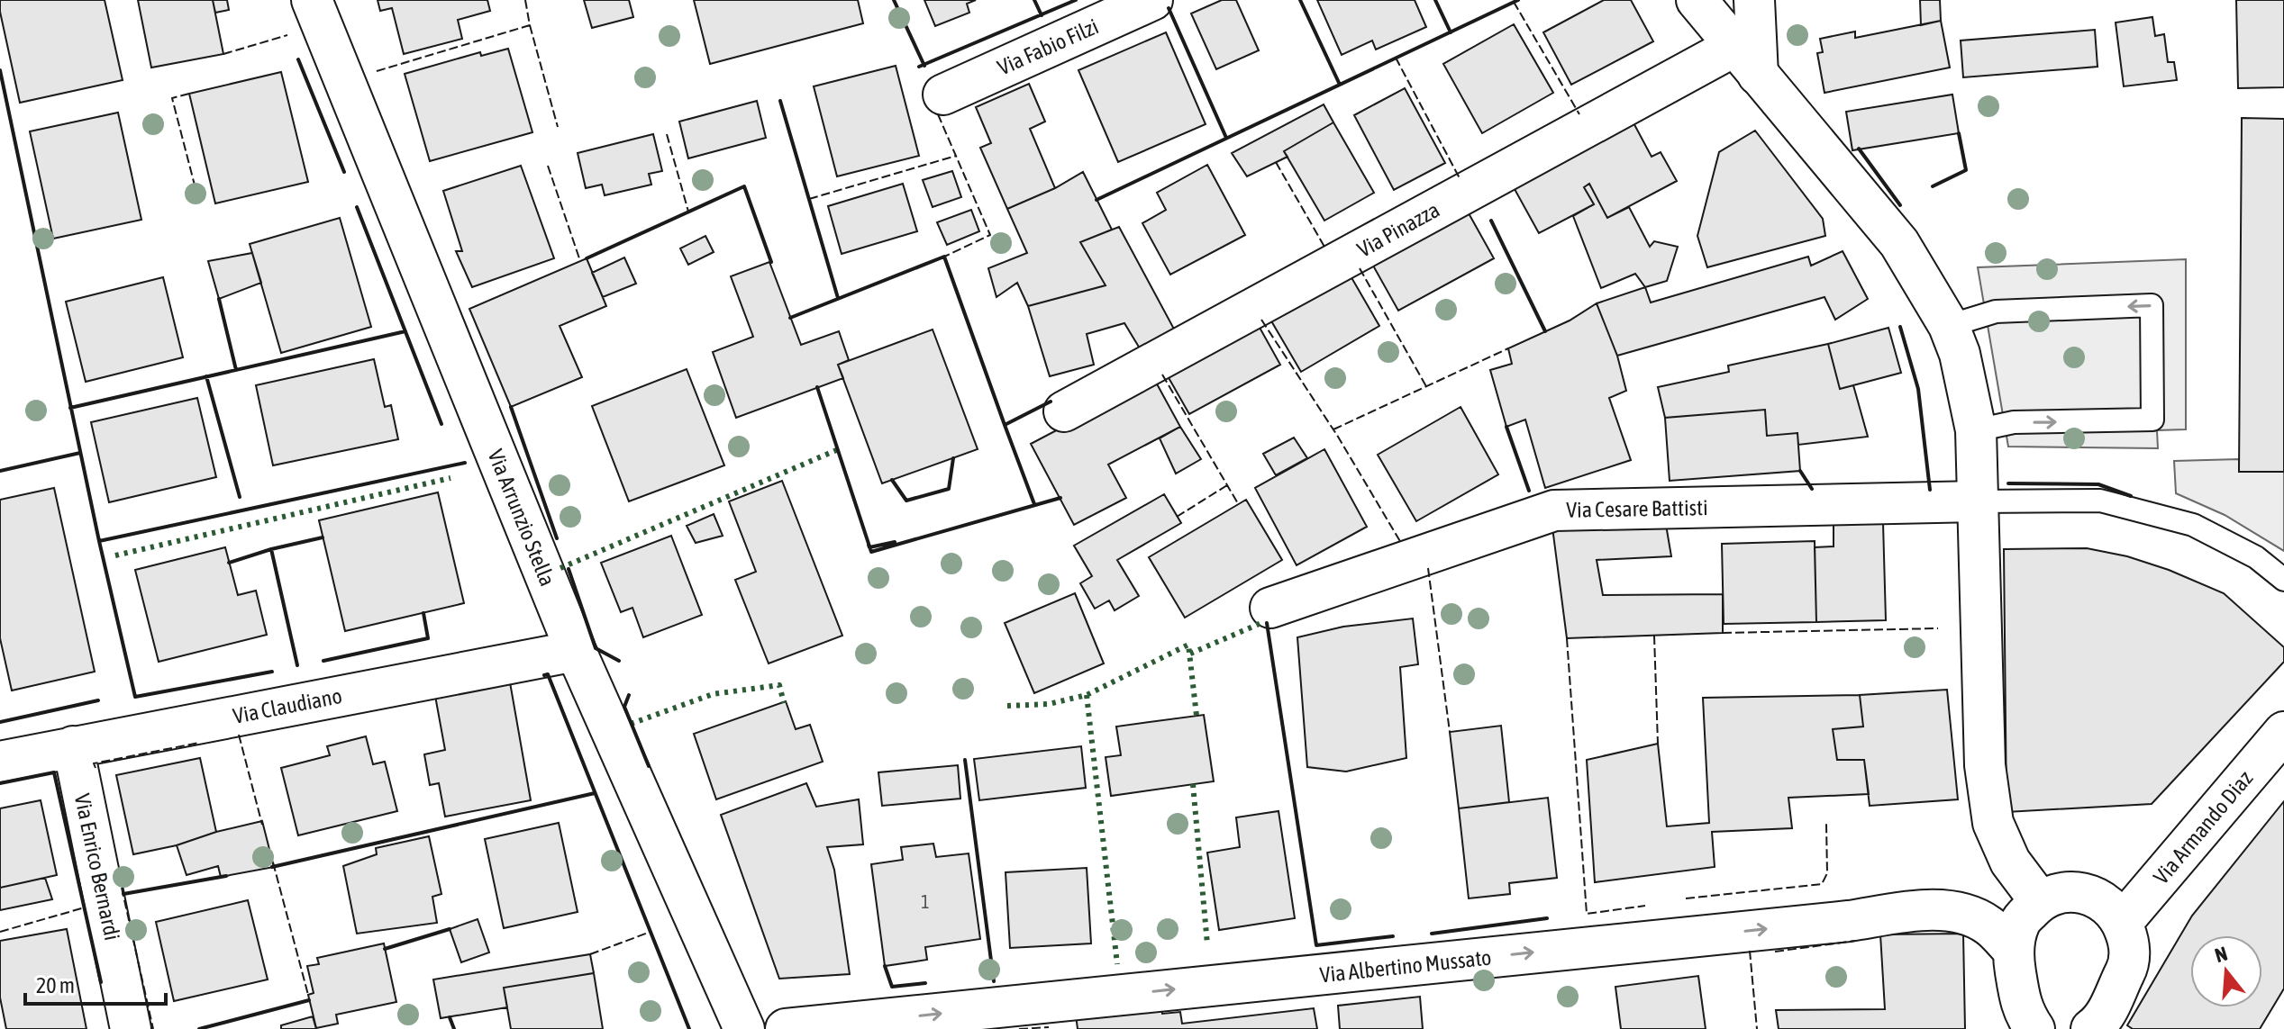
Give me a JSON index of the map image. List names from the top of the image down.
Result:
{
  "streets": {
    "street": [
      "Via Fabio Filzi",
      "Via Pinazza",
      "Via Cesare Battisti",
      "Via Arrunzio Stella",
      "Via Claudiano",
      "Via Armando Diaz",
      "Via Enrico Bernardi",
      "Via Albertino Mussato"
    ]
  },
  "crossings": [
    ["Via Arrunzio Stella", "Via Claudiano"],
    ["Via Claudiano", "Via Enrico Bernardi"]
  ],
  "one_way": ["Via Albertino Mussato"],
  "house_numbers": ["1"],
  "scale_bar": "20 m",
  "north": "top"
}
